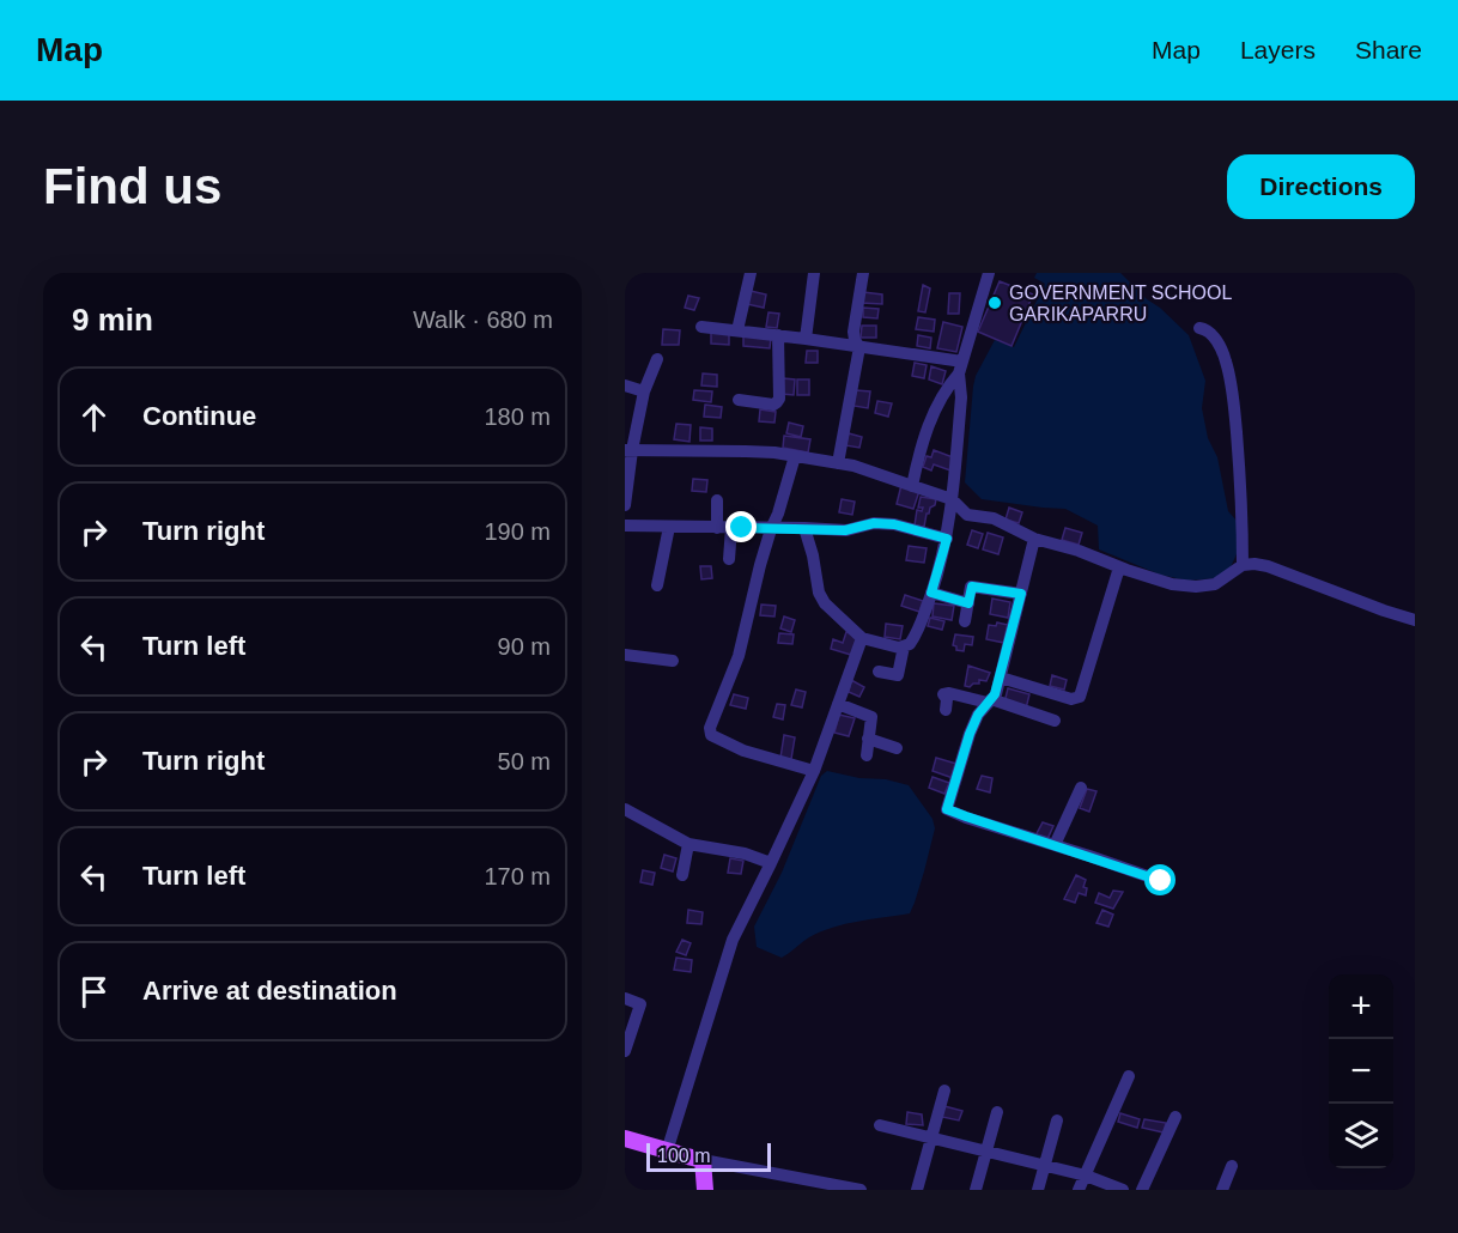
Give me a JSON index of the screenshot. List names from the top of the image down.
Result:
{
  "places": ["GOVERNMENT SCHOOL GARIKAPARRU"],
  "scale_bar": "100 m",
  "page": {
    "header": "Map",
    "nav": ["Map", "Layers", "Share"],
    "buttons": "Directions",
    "title": "Find us",
    "heading": ["9 min", "Walk · 680 m"],
    "list": [
      ["Continue", "180 m"],
      ["Turn right", "190 m"],
      ["Turn left", "90 m"],
      ["Turn right", "50 m"],
      ["Turn left", "170 m"],
      "Arrive at destination"
    ],
    "map_buttons": ["+", "−"],
    "scale": "100 m"
  }
}
